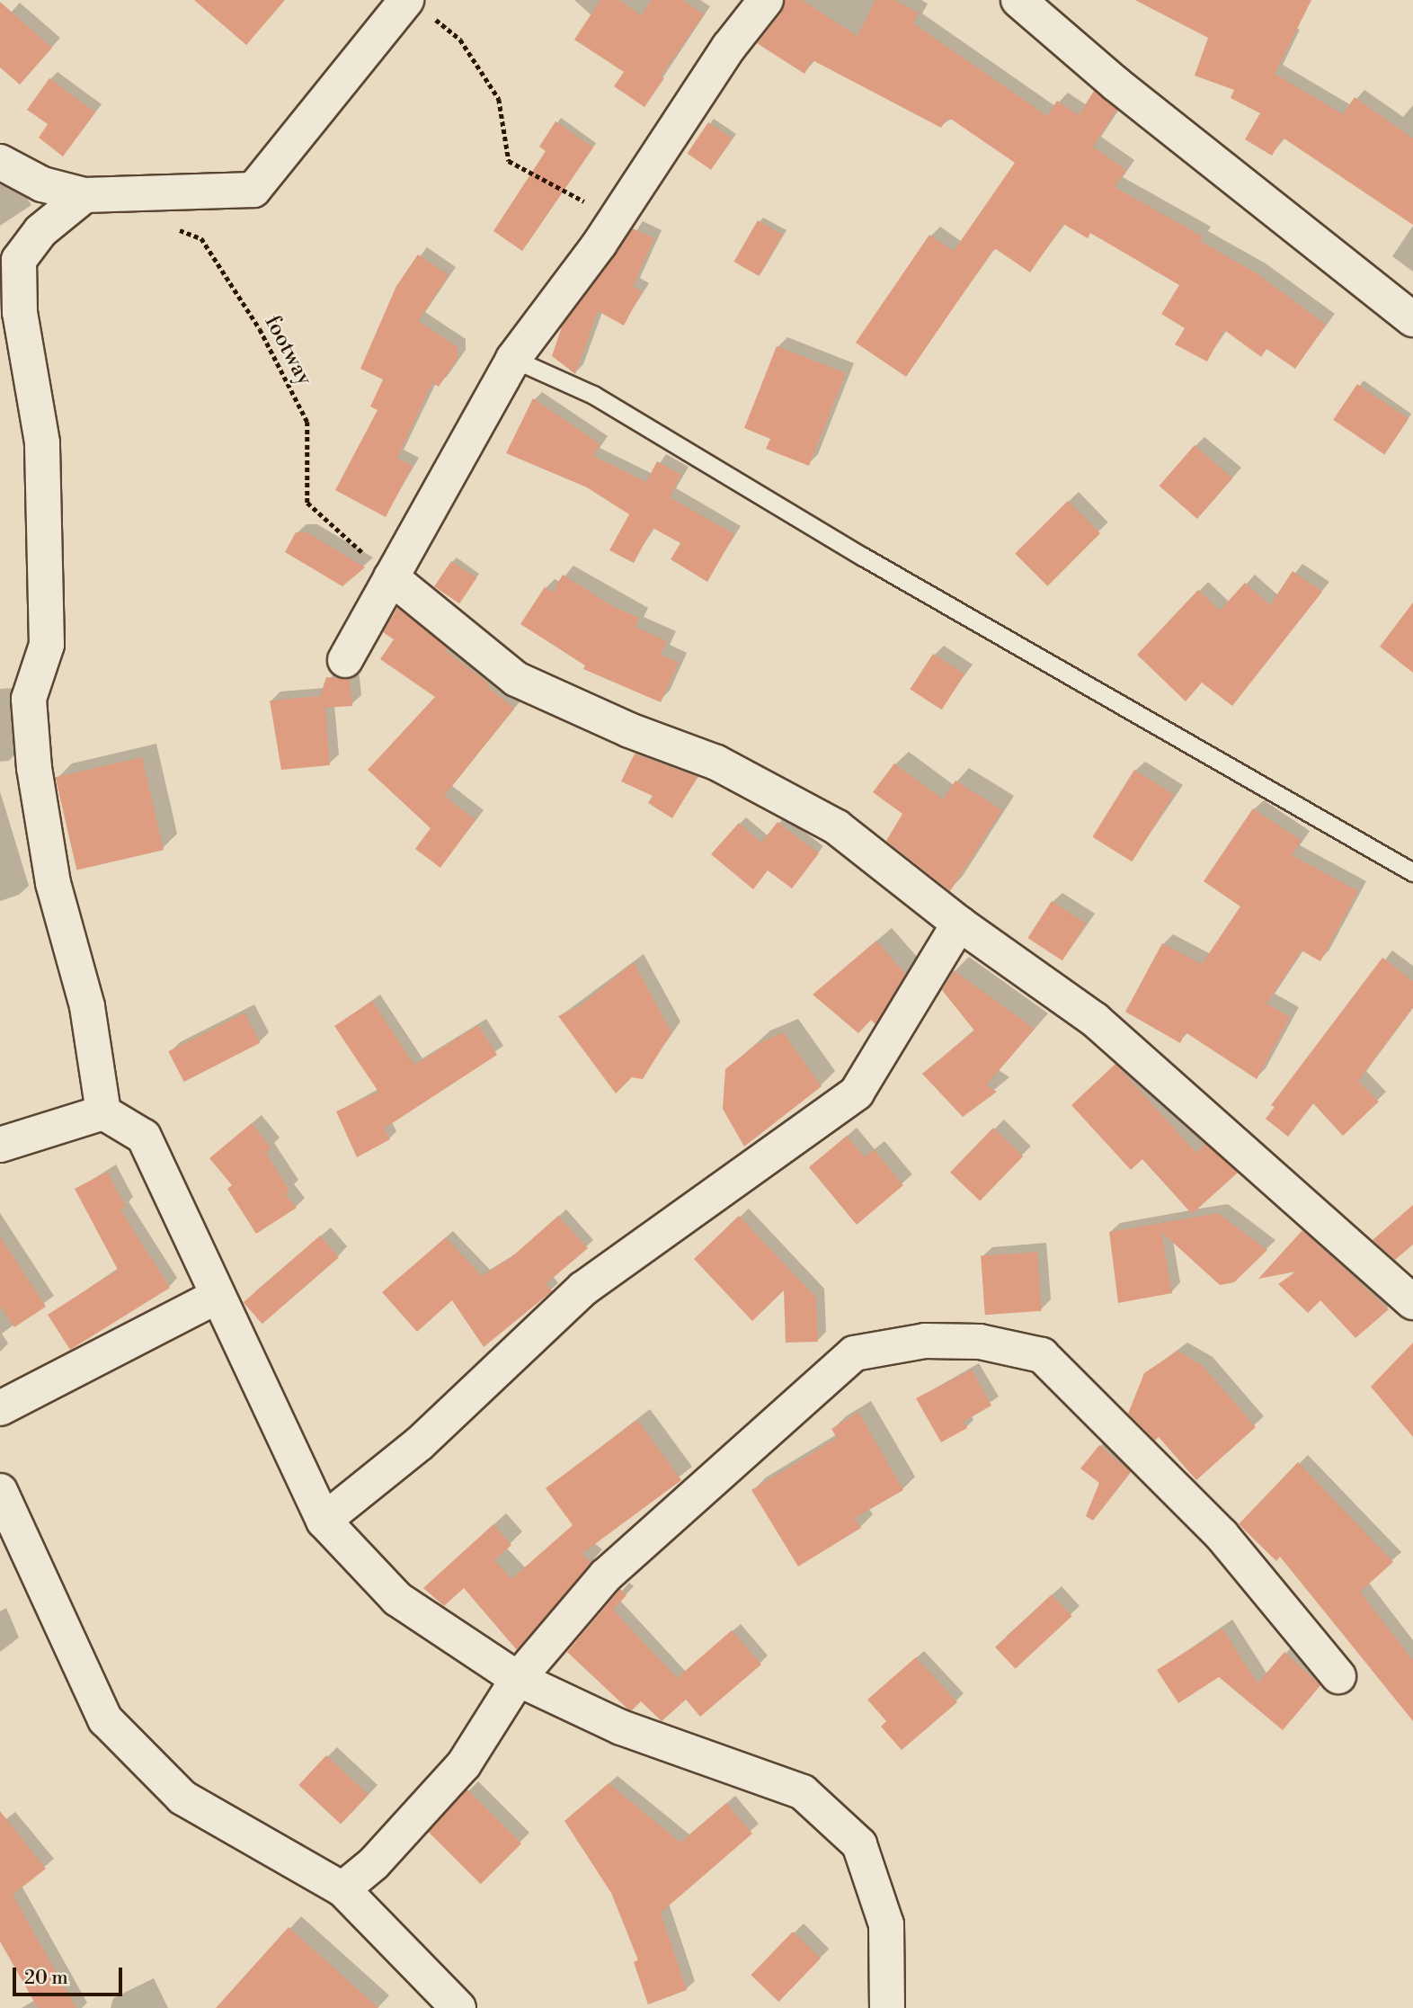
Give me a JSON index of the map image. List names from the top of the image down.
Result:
{
  "streets": {
    "path": ["footway"]
  },
  "scale_bar": "20 m"
}
